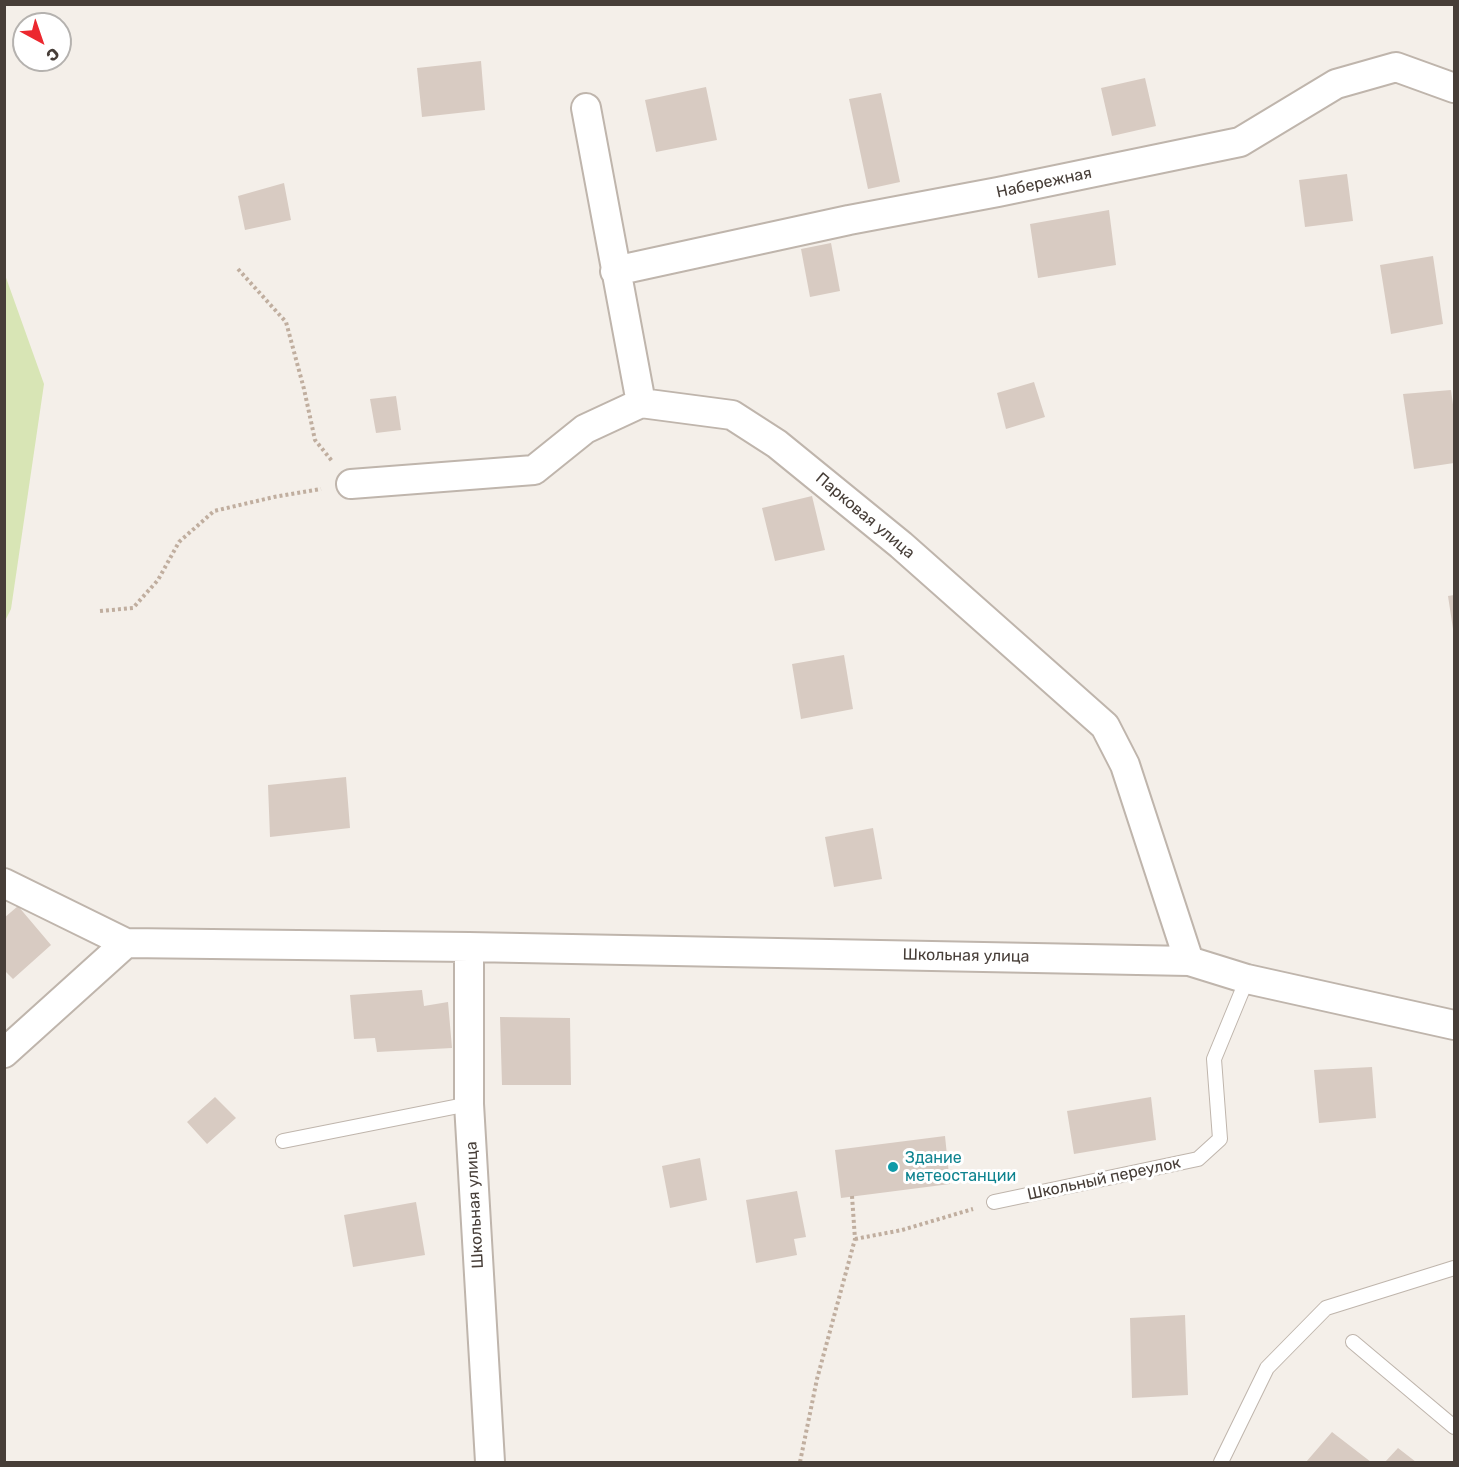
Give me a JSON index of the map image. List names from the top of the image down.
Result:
{
  "streets": {
    "street": ["Набережная", "Парковая улица", "Школьная улица"],
    "lane": ["Школьный переулок"]
  },
  "crossings": [
    ["Парковая улица", "Школьная улица"],
    ["Школьная улица", "Школьный переулок"]
  ],
  "places": ["Здание метеостанции"],
  "north": "bottom right"
}
